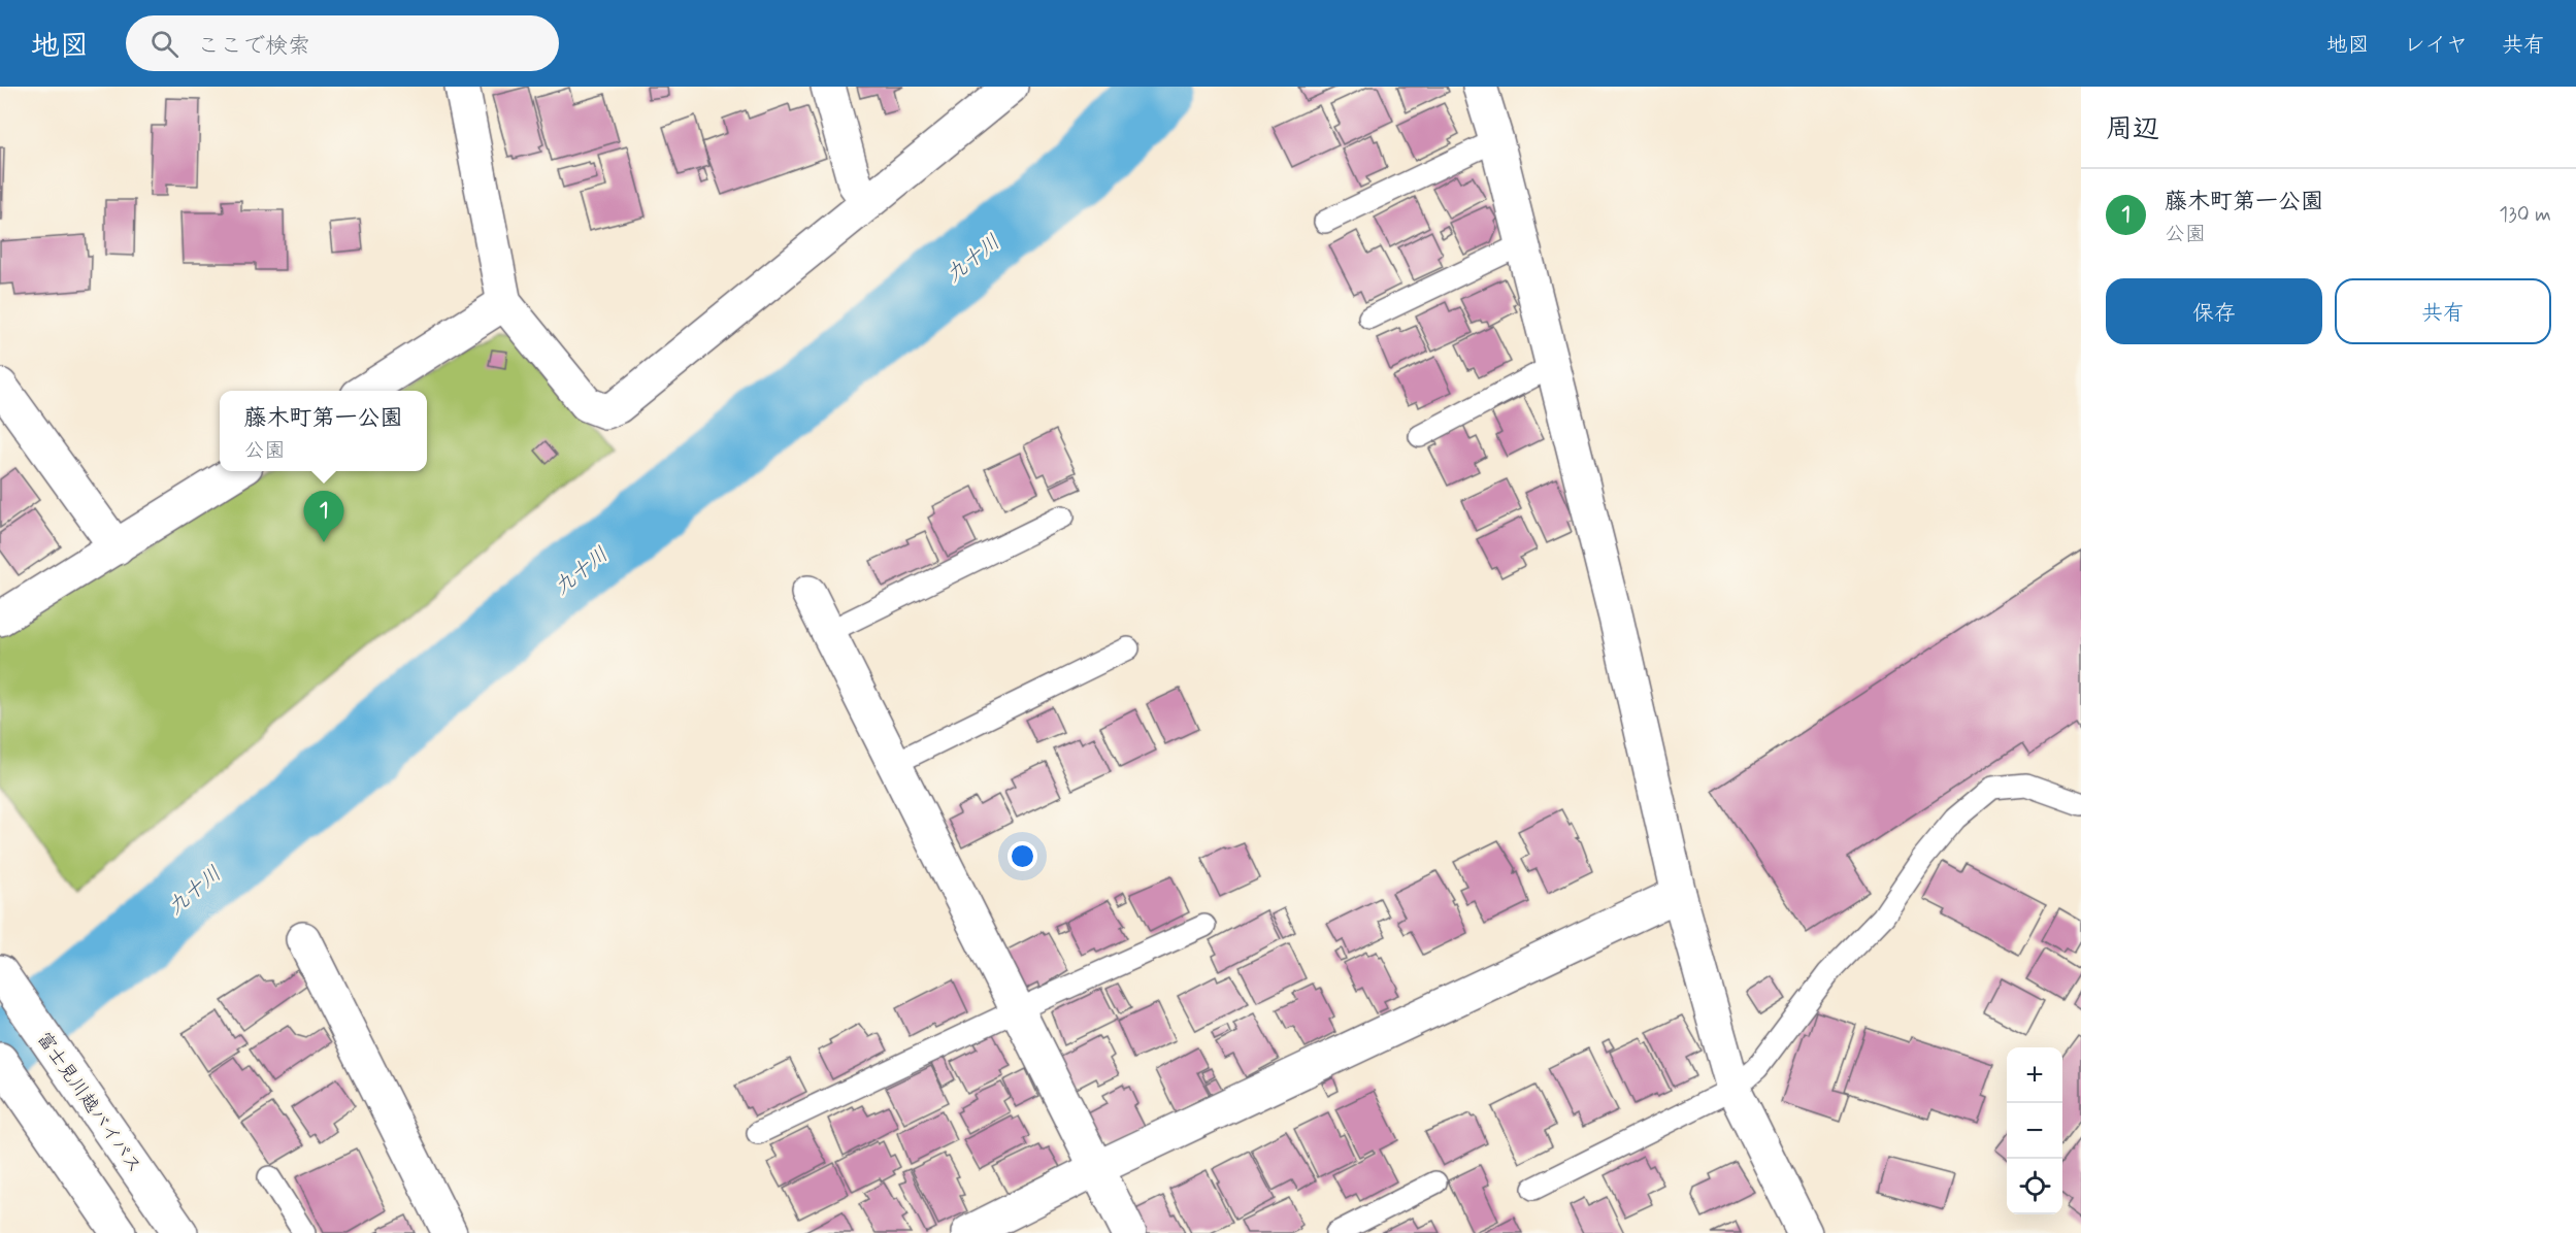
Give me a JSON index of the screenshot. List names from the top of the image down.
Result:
{
  "streets": {
    "main road": ["富士見川越バイパス"]
  },
  "water": ["九十川"],
  "page": {
    "header": "地図",
    "search": "ここで検索",
    "nav": ["地図", "レイヤ", "共有"],
    "heading": "周辺",
    "list": [
      {
        "mark": "1",
        "name": "藤木町第一公園",
        "note": "公園",
        "value": "130 m"
      }
    ],
    "buttons": ["保存", "共有"],
    "popup": ["藤木町第一公園", "公園"],
    "pins": "1",
    "map_buttons": ["+", "−"]
  }
}
